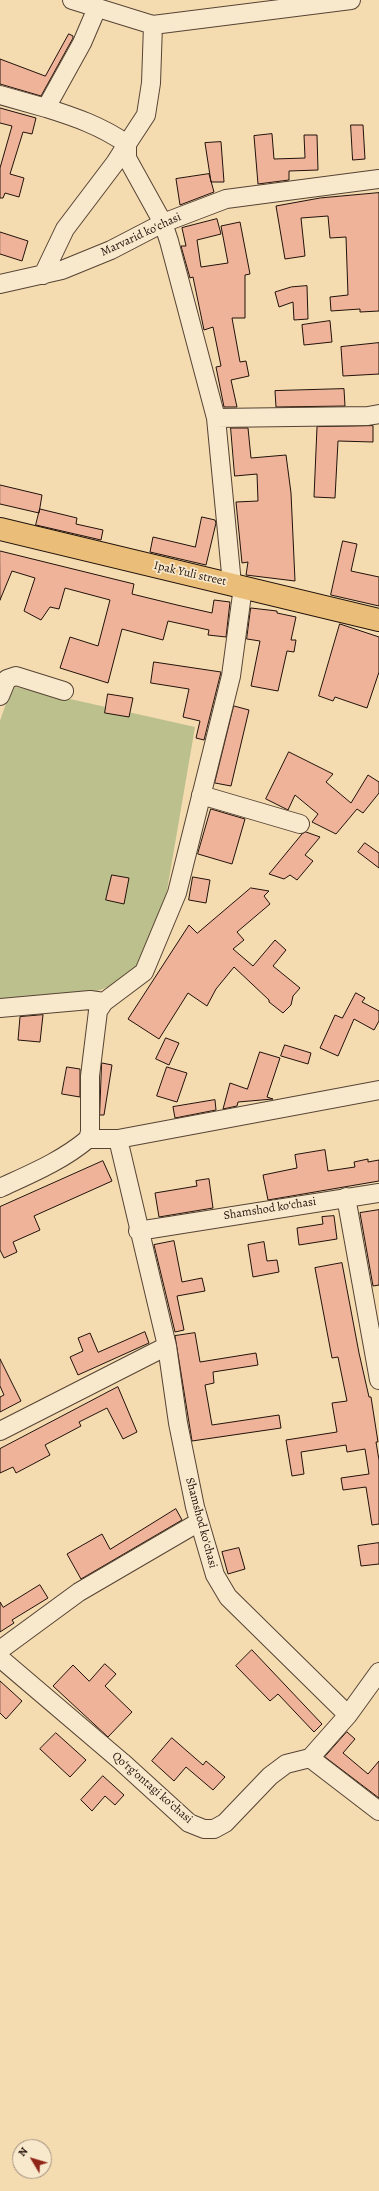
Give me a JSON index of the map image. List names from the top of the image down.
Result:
{
  "streets": {
    "main road": ["Ipak Yuli street"],
    "street": ["Marvarid koʻchasi", "Shamshod koʻchasi", "Qoʻrgʻontagi koʻchasi"]
  },
  "north": "top left"
}
